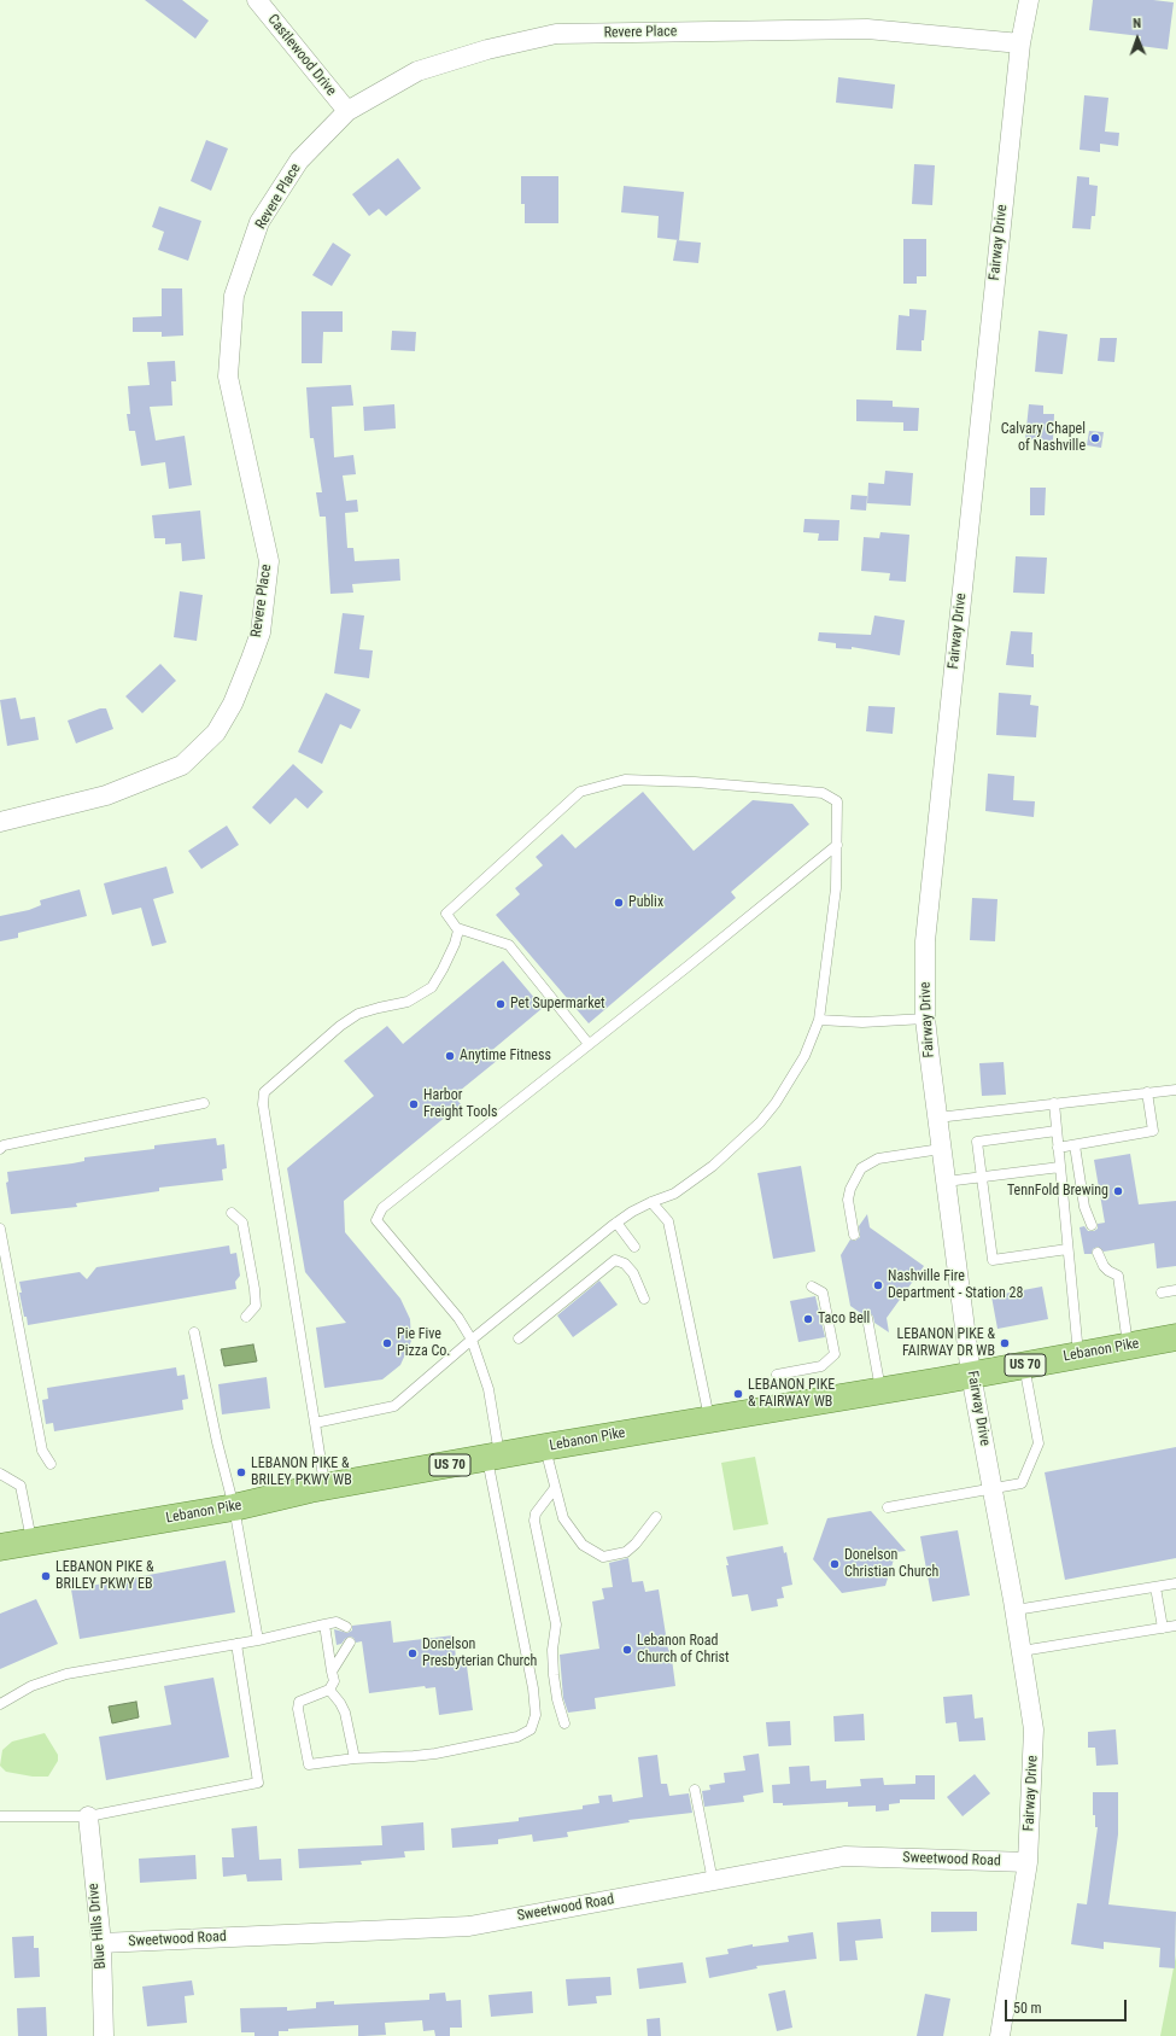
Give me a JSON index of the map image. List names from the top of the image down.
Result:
{
  "streets": {
    "main road": ["Lebanon Pike", "US 70"],
    "street": [
      "Revere Place",
      "Castlewood Drive",
      "Fairway Drive",
      "Sweetwood Road",
      "Blue Hills Drive"
    ]
  },
  "crossings": [
    ["Revere Place", "Castlewood Drive"],
    ["Revere Place", "Fairway Drive"],
    ["Fairway Drive", "Lebanon Pike"],
    ["Fairway Drive", "Sweetwood Road"],
    ["Sweetwood Road", "Blue Hills Drive"]
  ],
  "places": [
    "Calvary Chapel of Nashville",
    "Publix",
    "Pet Supermarket",
    "Anytime Fitness",
    "Harbor Freight Tools",
    "TennFold Brewing",
    "Nashville Fire Department - Station 28",
    "Taco Bell",
    "Pie Five Pizza Co.",
    "LEBANON PIKE & FAIRWAY DR WB",
    "LEBANON PIKE & FAIRWAY WB",
    "LEBANON PIKE & BRILEY PKWY WB",
    "Donelson Christian Church",
    "LEBANON PIKE & BRILEY PKWY EB",
    "Lebanon Road Church of Christ",
    "Donelson Presbyterian Church"
  ],
  "scale_bar": "50 m",
  "north": "top"
}
